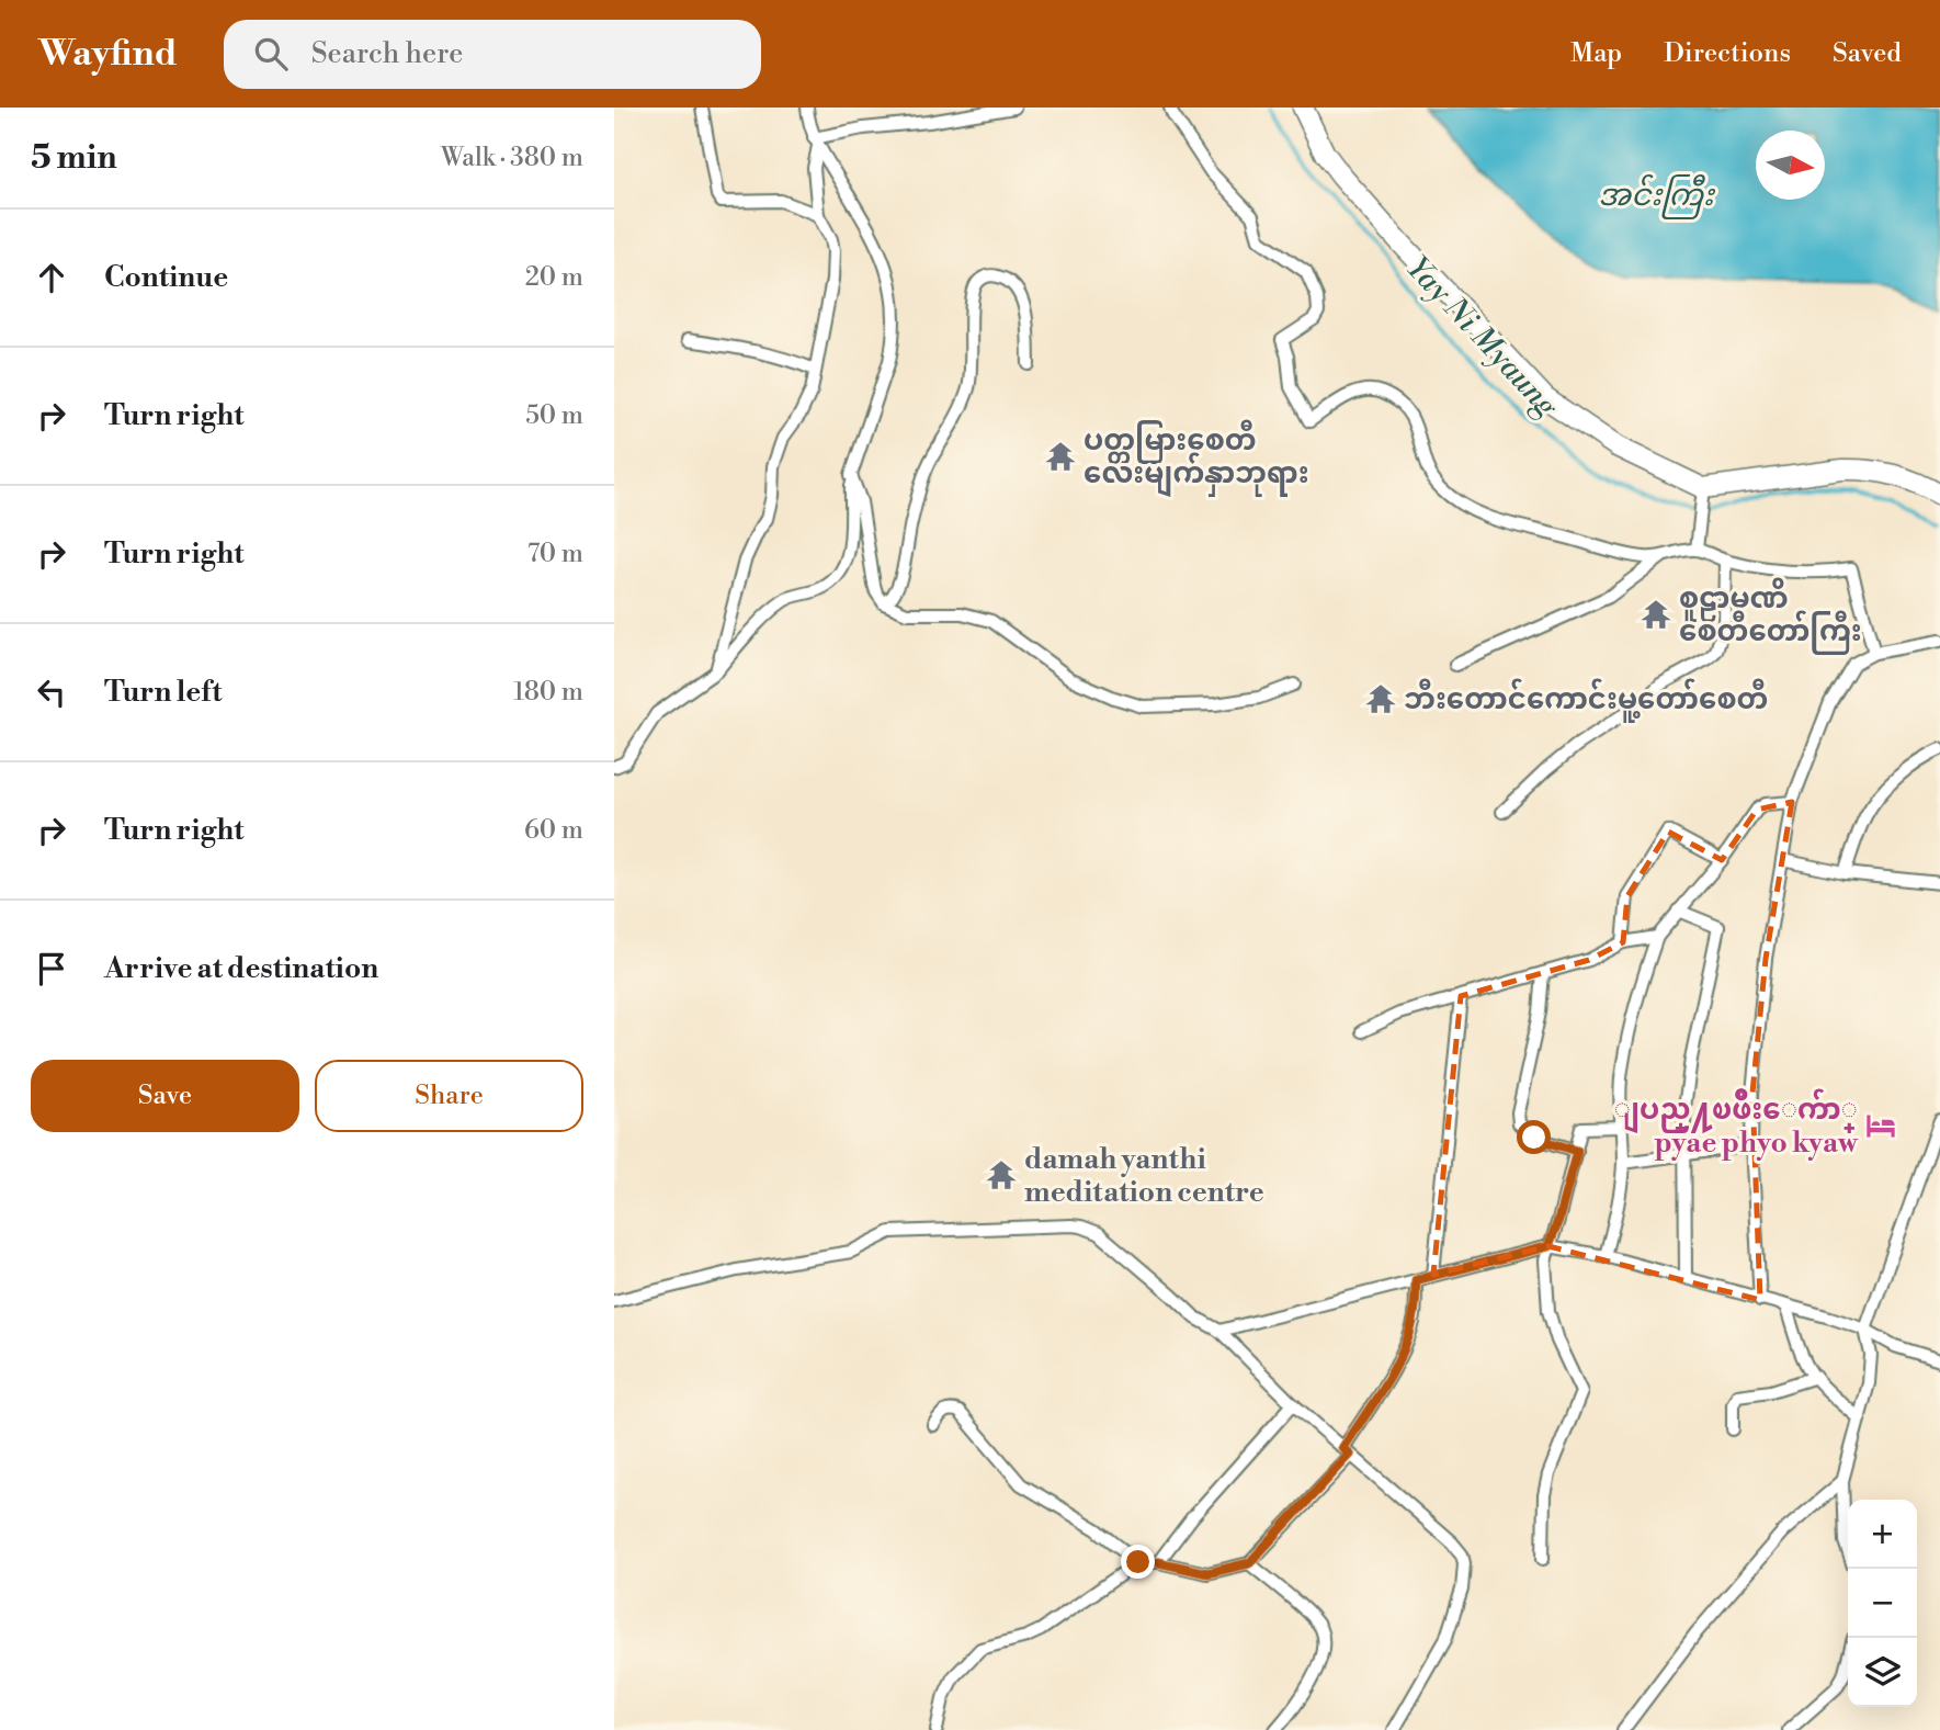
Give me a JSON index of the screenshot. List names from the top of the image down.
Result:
{
  "water": ["အင်းကြီး", "Yay Ni Myaung"],
  "places": {
    "temple": [
      "ပတ္တမြား‌စေတီ‌ လေးမျက်နှာဘုရား",
      "စူဠာမဏိ စေတီတော်ကြီး",
      "ဘီးတောင်ကောင်းမူ့တော်စေတီ",
      "damah yanthi meditation centre"
    ],
    "hotel": ["ျပည္႔ၿဖိဳးေက်ာ္ pyae phyo kyaw"]
  },
  "north": "right",
  "page": {
    "header": "Wayfind",
    "search": "Search here",
    "nav": ["Map", "Directions", "Saved"],
    "heading": ["5 min", "Walk · 380 m"],
    "list": [
      ["Continue", "20 m"],
      ["Turn right", "50 m"],
      ["Turn right", "70 m"],
      ["Turn left", "180 m"],
      ["Turn right", "60 m"],
      "Arrive at destination"
    ],
    "buttons": ["Save", "Share"],
    "map_buttons": ["+", "−"]
  }
}
